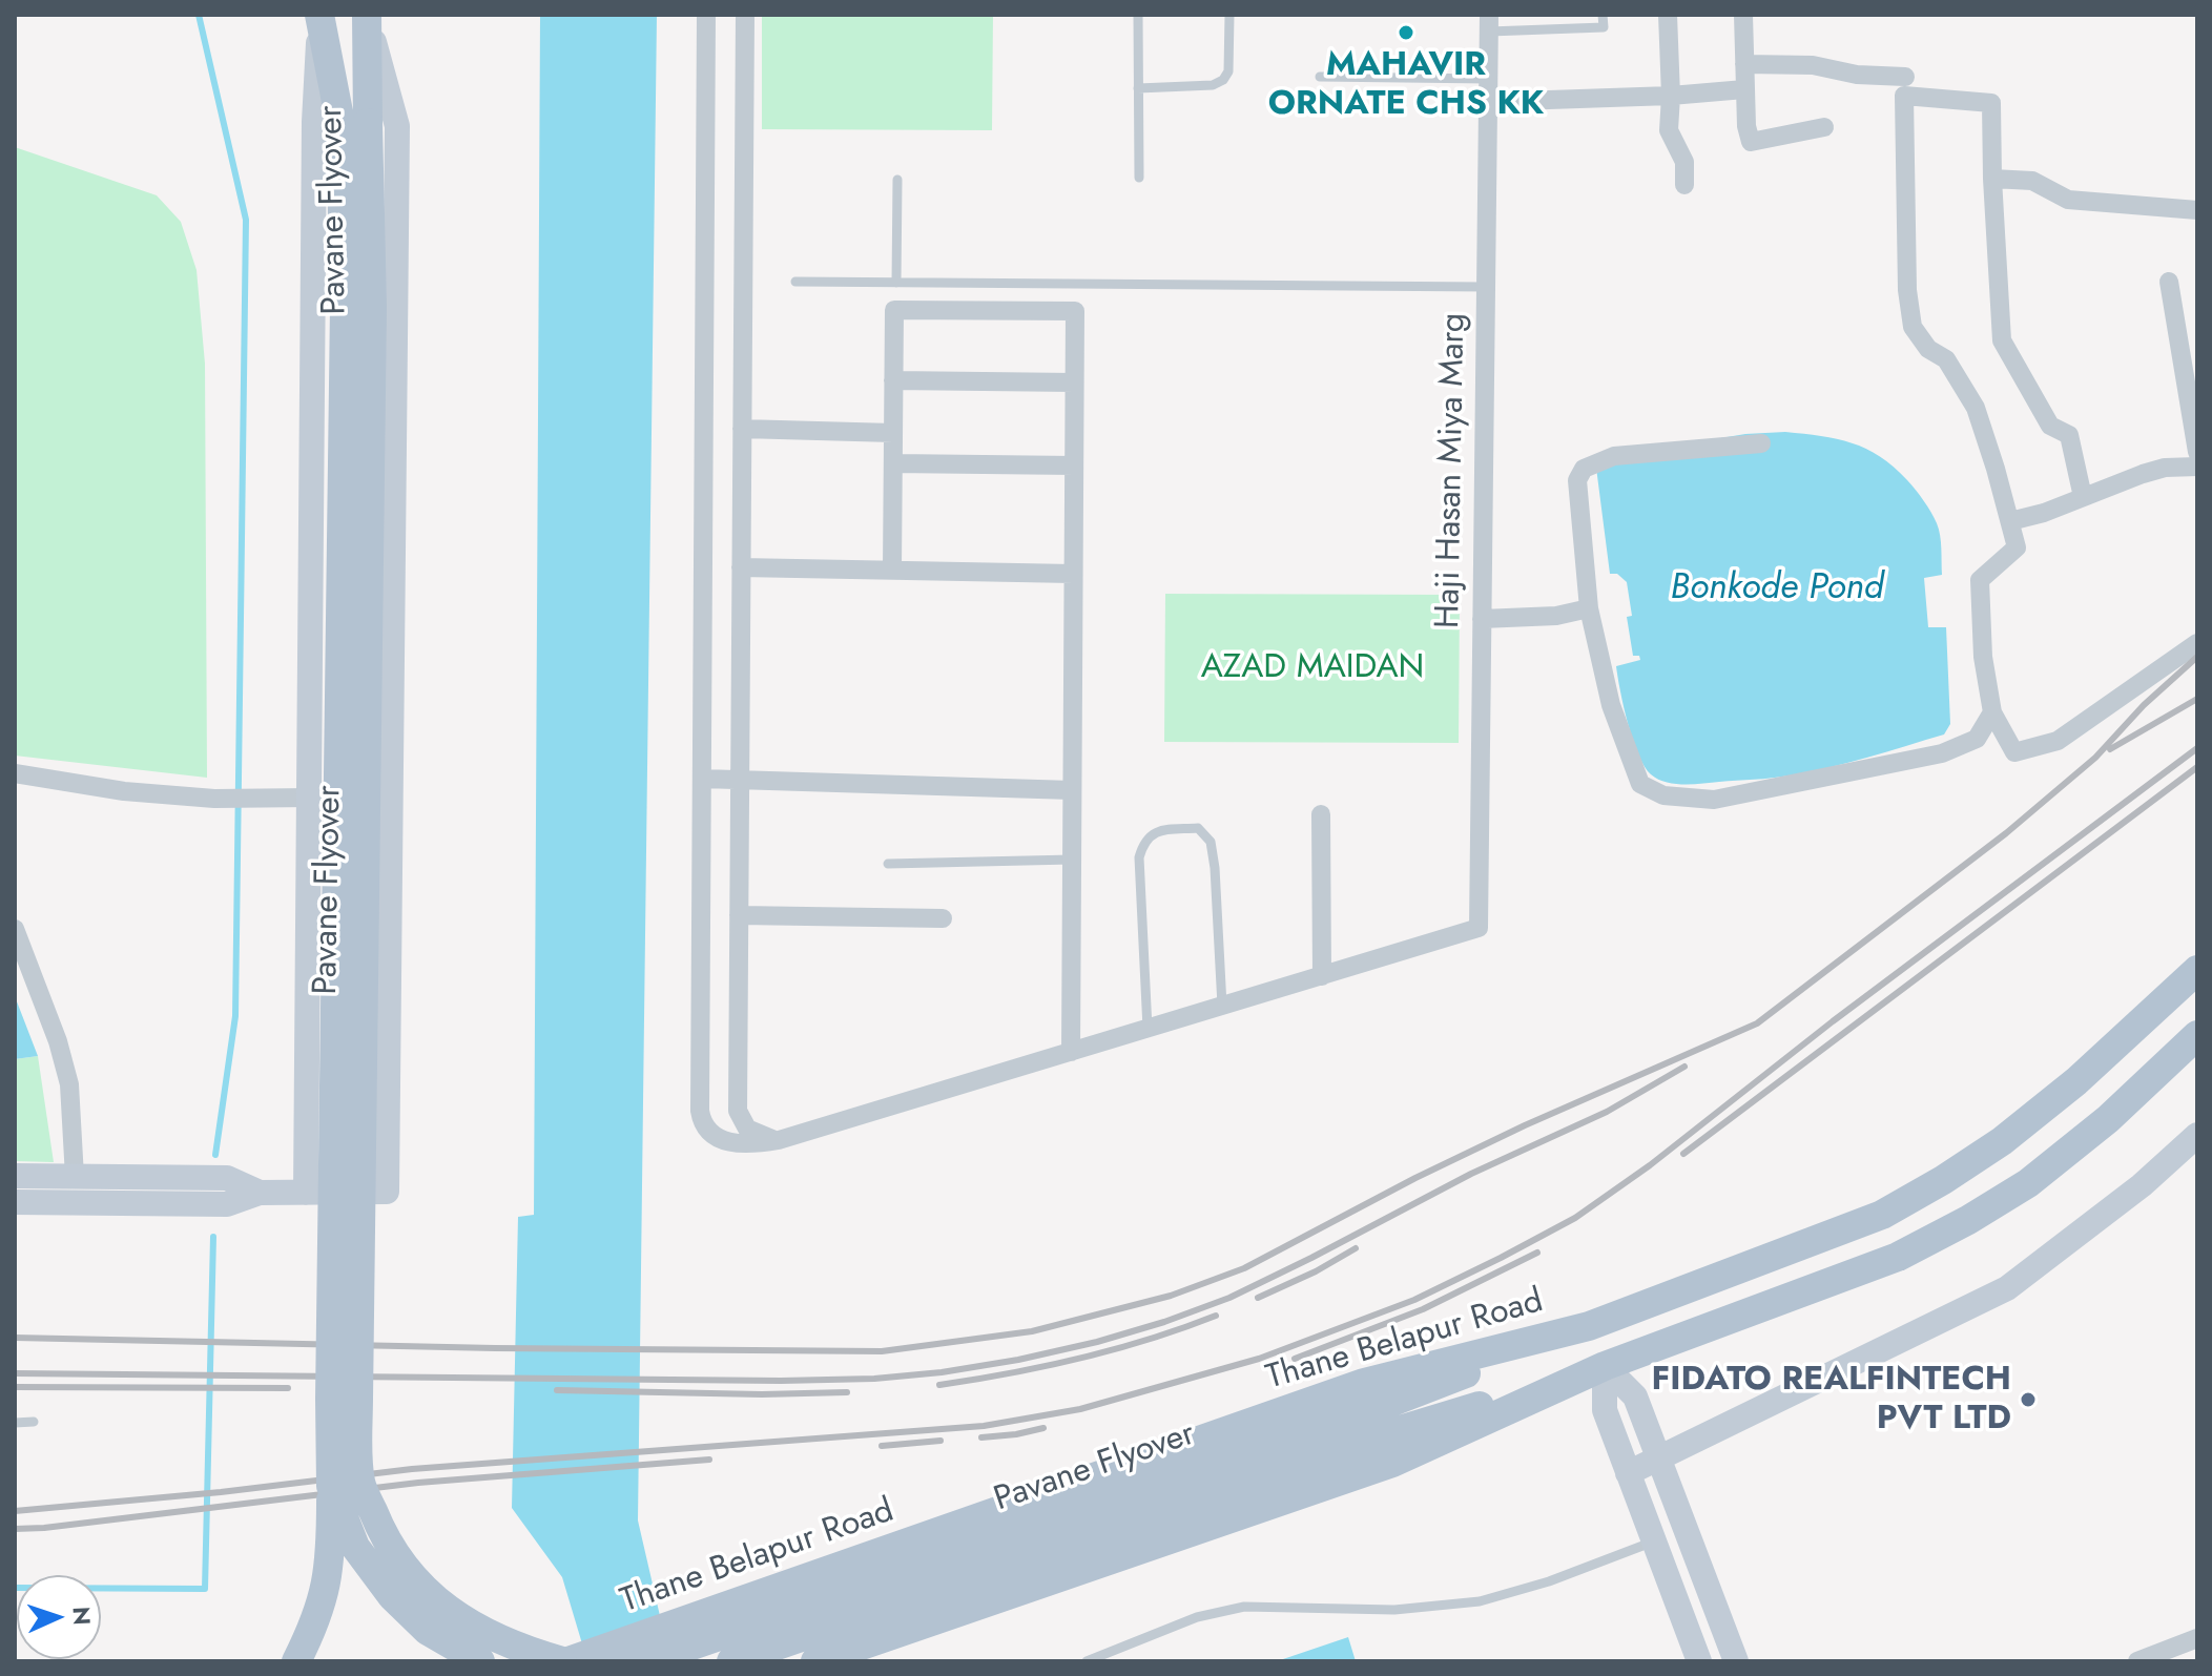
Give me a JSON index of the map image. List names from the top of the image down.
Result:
{
  "streets": {
    "main road": ["Pavane Flyover", "Thane Belapur Road"],
    "street": ["Haji Hasan Miya Marg"]
  },
  "crossings": [
    ["Pavane Flyover", "Thane Belapur Road"]
  ],
  "water": ["Bonkode Pond"],
  "parks": ["AZAD MAIDAN"],
  "places": ["MAHAVIR ORNATE CHS KK", "FIDATO REALFINTECH PVT LTD"],
  "north": "right"
}
